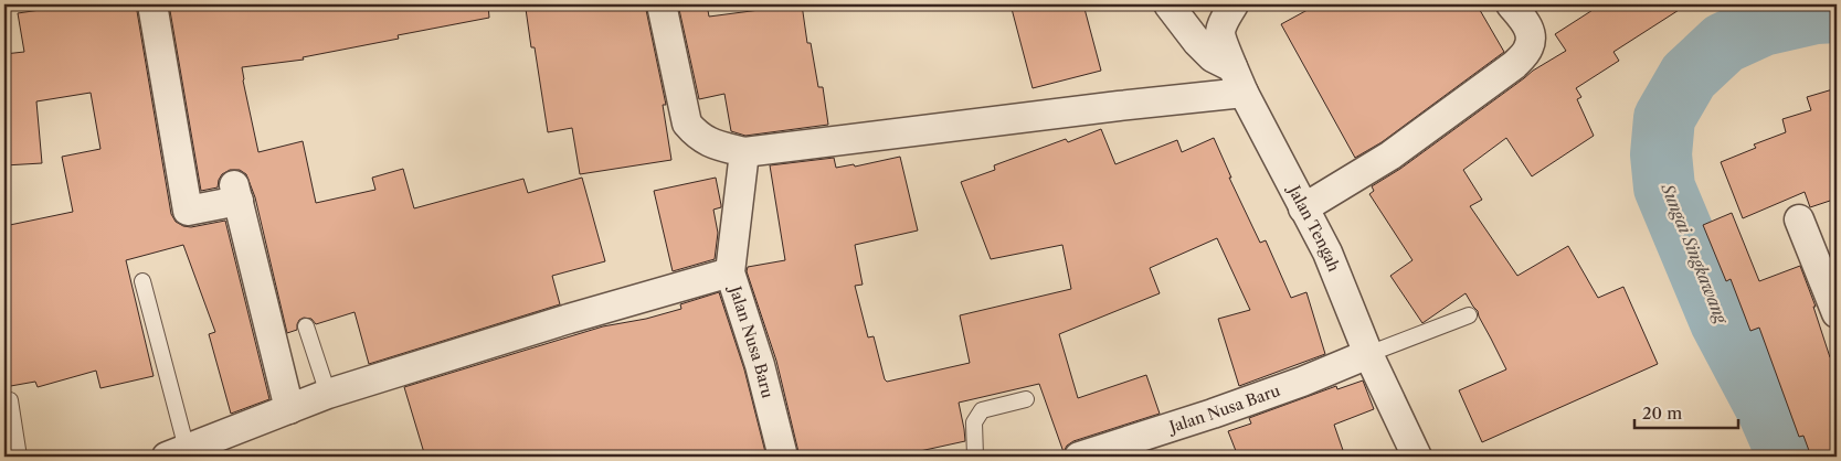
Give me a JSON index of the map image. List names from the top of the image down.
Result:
{
  "streets": {
    "street": ["Jalan Tengah", "Jalan Nusa Baru"]
  },
  "crossings": [
    ["Jalan Tengah", "Jalan Nusa Baru"]
  ],
  "water": ["Sungai Singkawang"],
  "scale_bar": "20 m"
}
